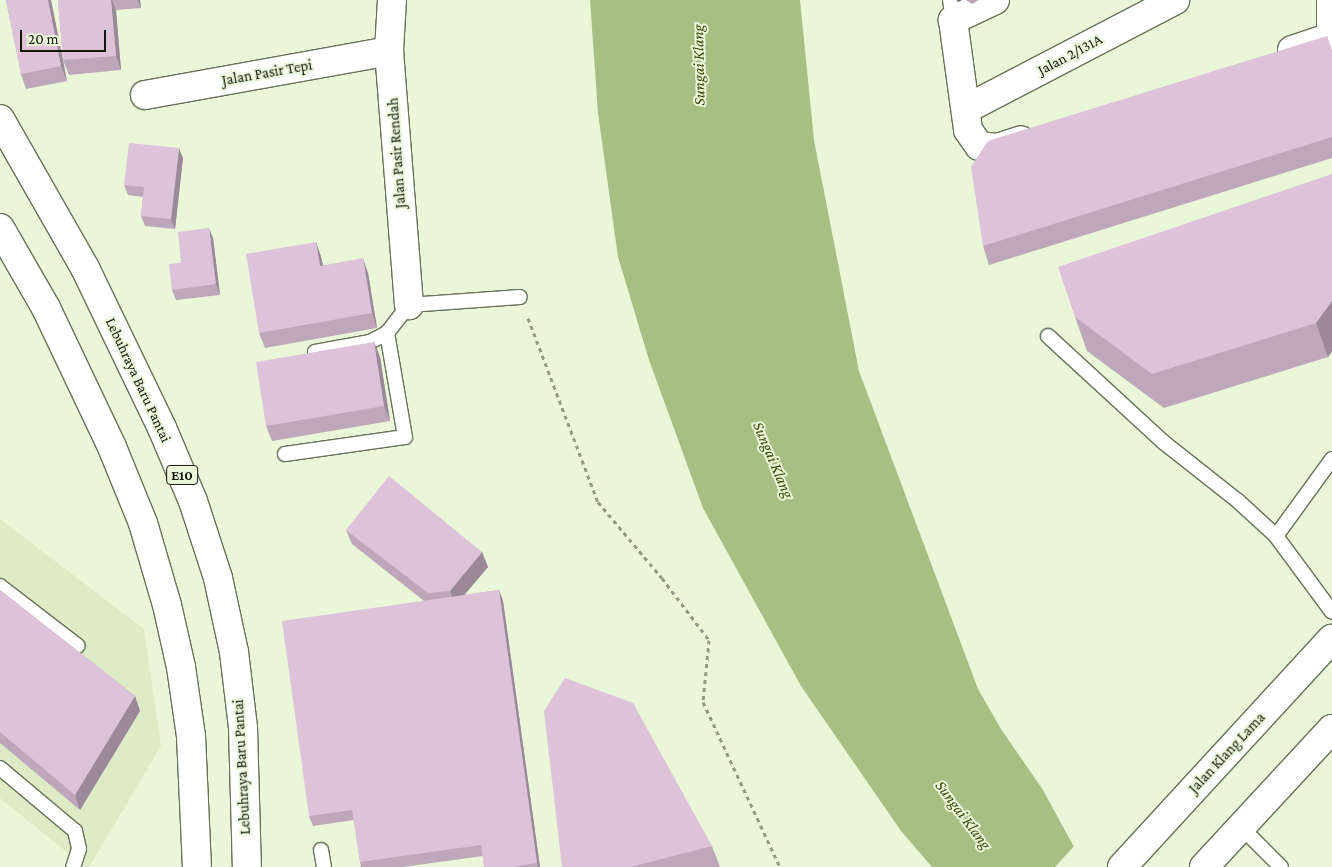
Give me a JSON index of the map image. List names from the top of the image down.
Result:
{
  "streets": {
    "main road": [
      "Jalan 2/131A",
      "Jalan Pasir Tepi",
      "Jalan Pasir Rendah",
      "Lebuhraya Baru Pantai",
      "E10",
      "Jalan Klang Lama"
    ]
  },
  "crossings": [
    ["Jalan Pasir Tepi", "Jalan Pasir Rendah"]
  ],
  "water": ["Sungai Klang"],
  "scale_bar": "20 m"
}
